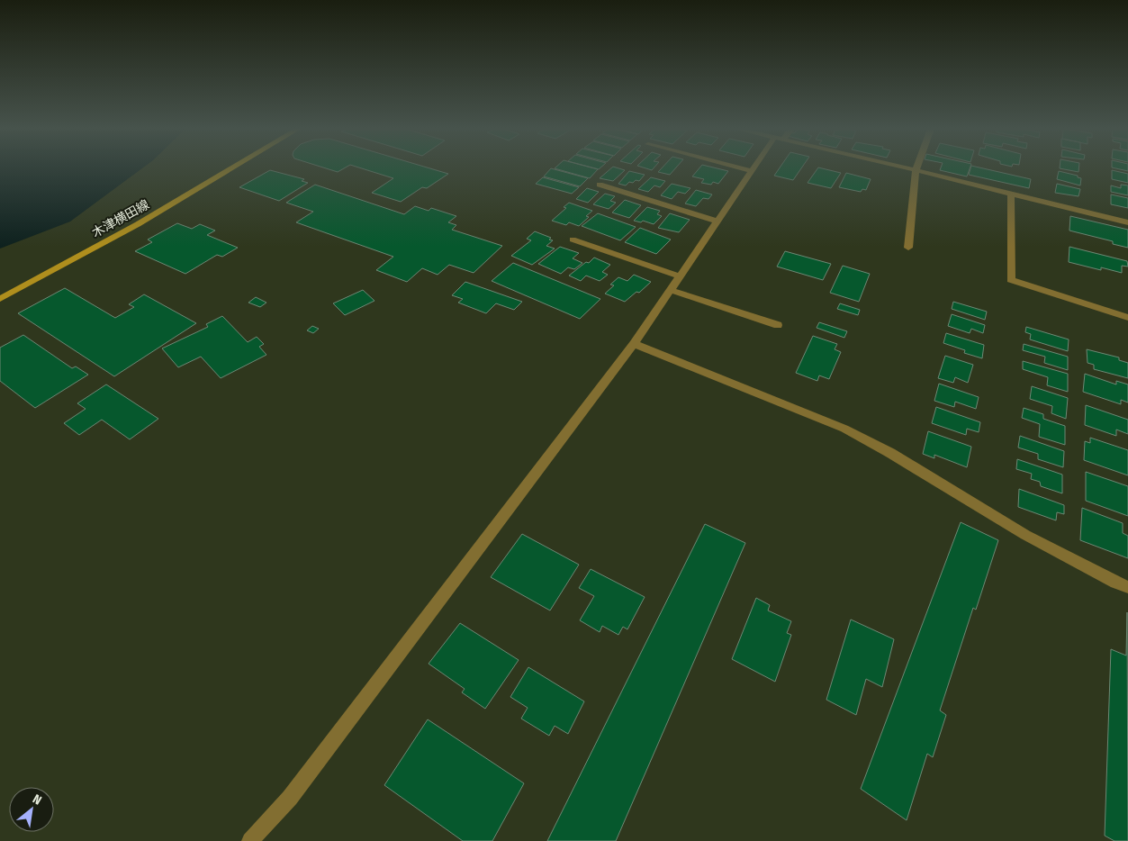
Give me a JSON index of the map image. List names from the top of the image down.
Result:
{
  "streets": {
    "main road": ["木津横田線"]
  },
  "north": "top right"
}
